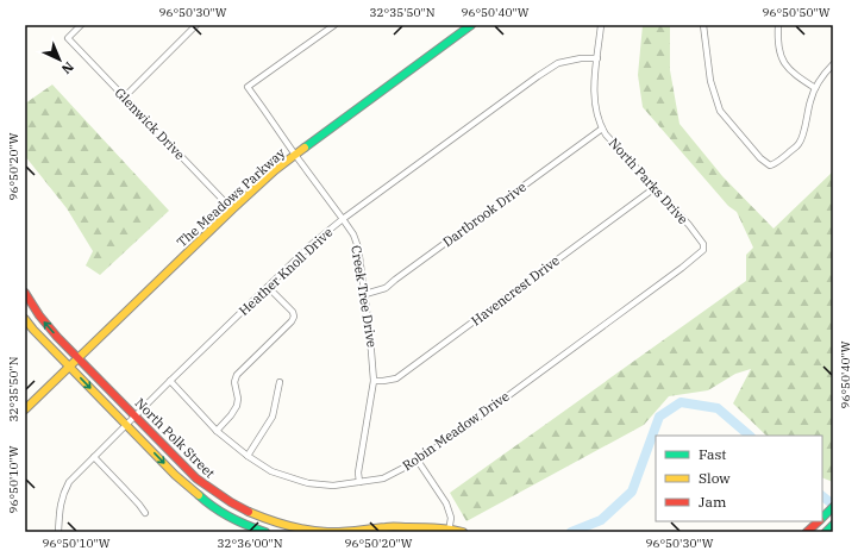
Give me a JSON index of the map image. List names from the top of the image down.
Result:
{
  "streets": {
    "main road": ["The Meadows Parkway", "North Polk Street"],
    "street": [
      "Glenwick Drive",
      "North Parks Drive",
      "Dartbrook Drive",
      "Heather Knoll Drive",
      "Havencrest Drive",
      "Creek Tree Drive",
      "Robin Meadow Drive"
    ]
  },
  "crossings": [
    ["Glenwick Drive", "The Meadows Parkway"],
    ["North Parks Drive", "Dartbrook Drive"],
    ["North Parks Drive", "Heather Knoll Drive"],
    ["North Parks Drive", "Havencrest Drive"],
    ["North Parks Drive", "Robin Meadow Drive"],
    ["The Meadows Parkway", "Creek Tree Drive"],
    ["The Meadows Parkway", "North Polk Street"],
    ["Dartbrook Drive", "Creek Tree Drive"],
    ["Heather Knoll Drive", "Creek Tree Drive"],
    ["Heather Knoll Drive", "Robin Meadow Drive"],
    ["Heather Knoll Drive", "North Polk Street"],
    ["Havencrest Drive", "Creek Tree Drive"],
    ["Creek Tree Drive", "Robin Meadow Drive"]
  ],
  "legend": ["Fast", "Slow", "Jam"],
  "north": "bottom right",
  "coordinates": [
    "96°50'30\"W",
    "32°35'50\"N",
    "96°50'40\"W",
    "96°50'50\"W",
    "96°50'20\"W",
    "96°50'10\"W",
    "32°36'00\"N"
  ]
}
